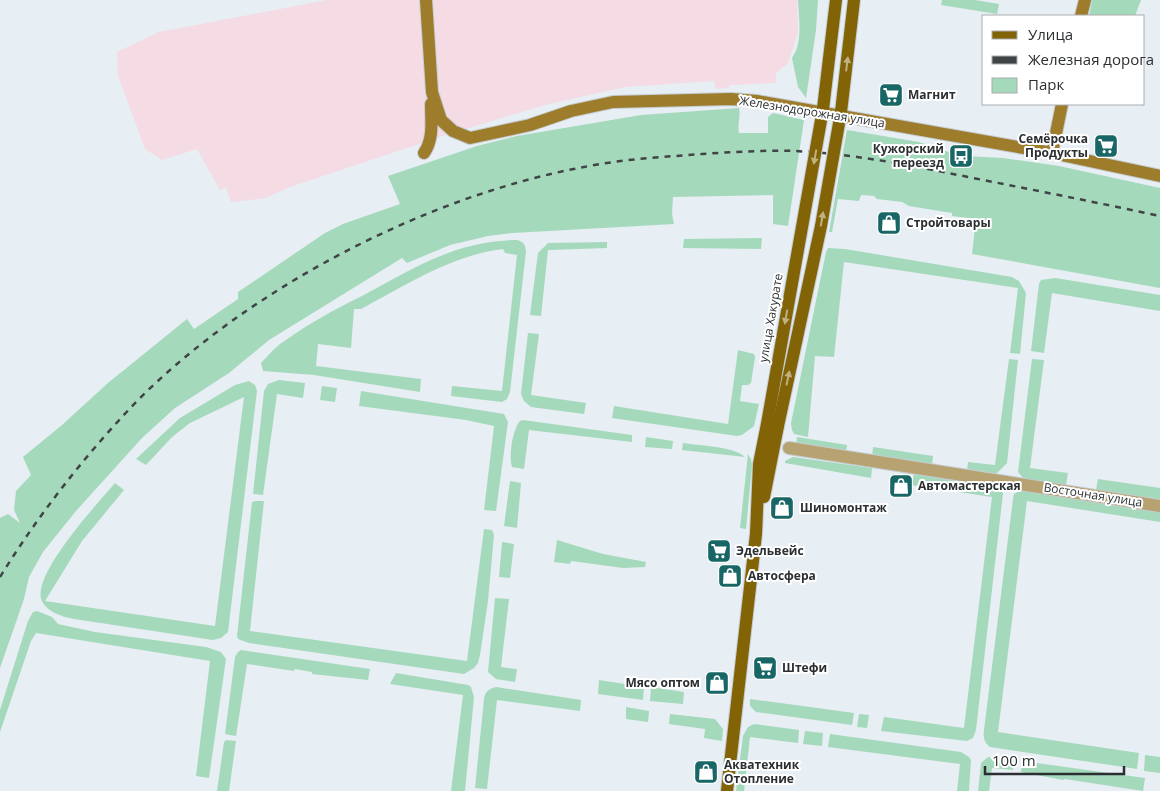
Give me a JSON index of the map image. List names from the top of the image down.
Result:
{
  "streets": {
    "main road": ["Железнодорожная улица", "улица Хакурате"],
    "street": ["Восточная улица"]
  },
  "places": {
    "supermarket": [
      "Магнит",
      "Семёрочка Продукты",
      "Эдельвейс",
      "Штефи"
    ],
    "bus stop": ["Кужорский переезд"],
    "shop": [
      "Стройтовары",
      "Автомастерская",
      "Шиномонтаж",
      "Автосфера",
      "Мясо оптом",
      "Акватехник Отопление"
    ]
  },
  "legend": ["Улица", "Железная дорога", "Парк"],
  "scale_bar": "100 m"
}
